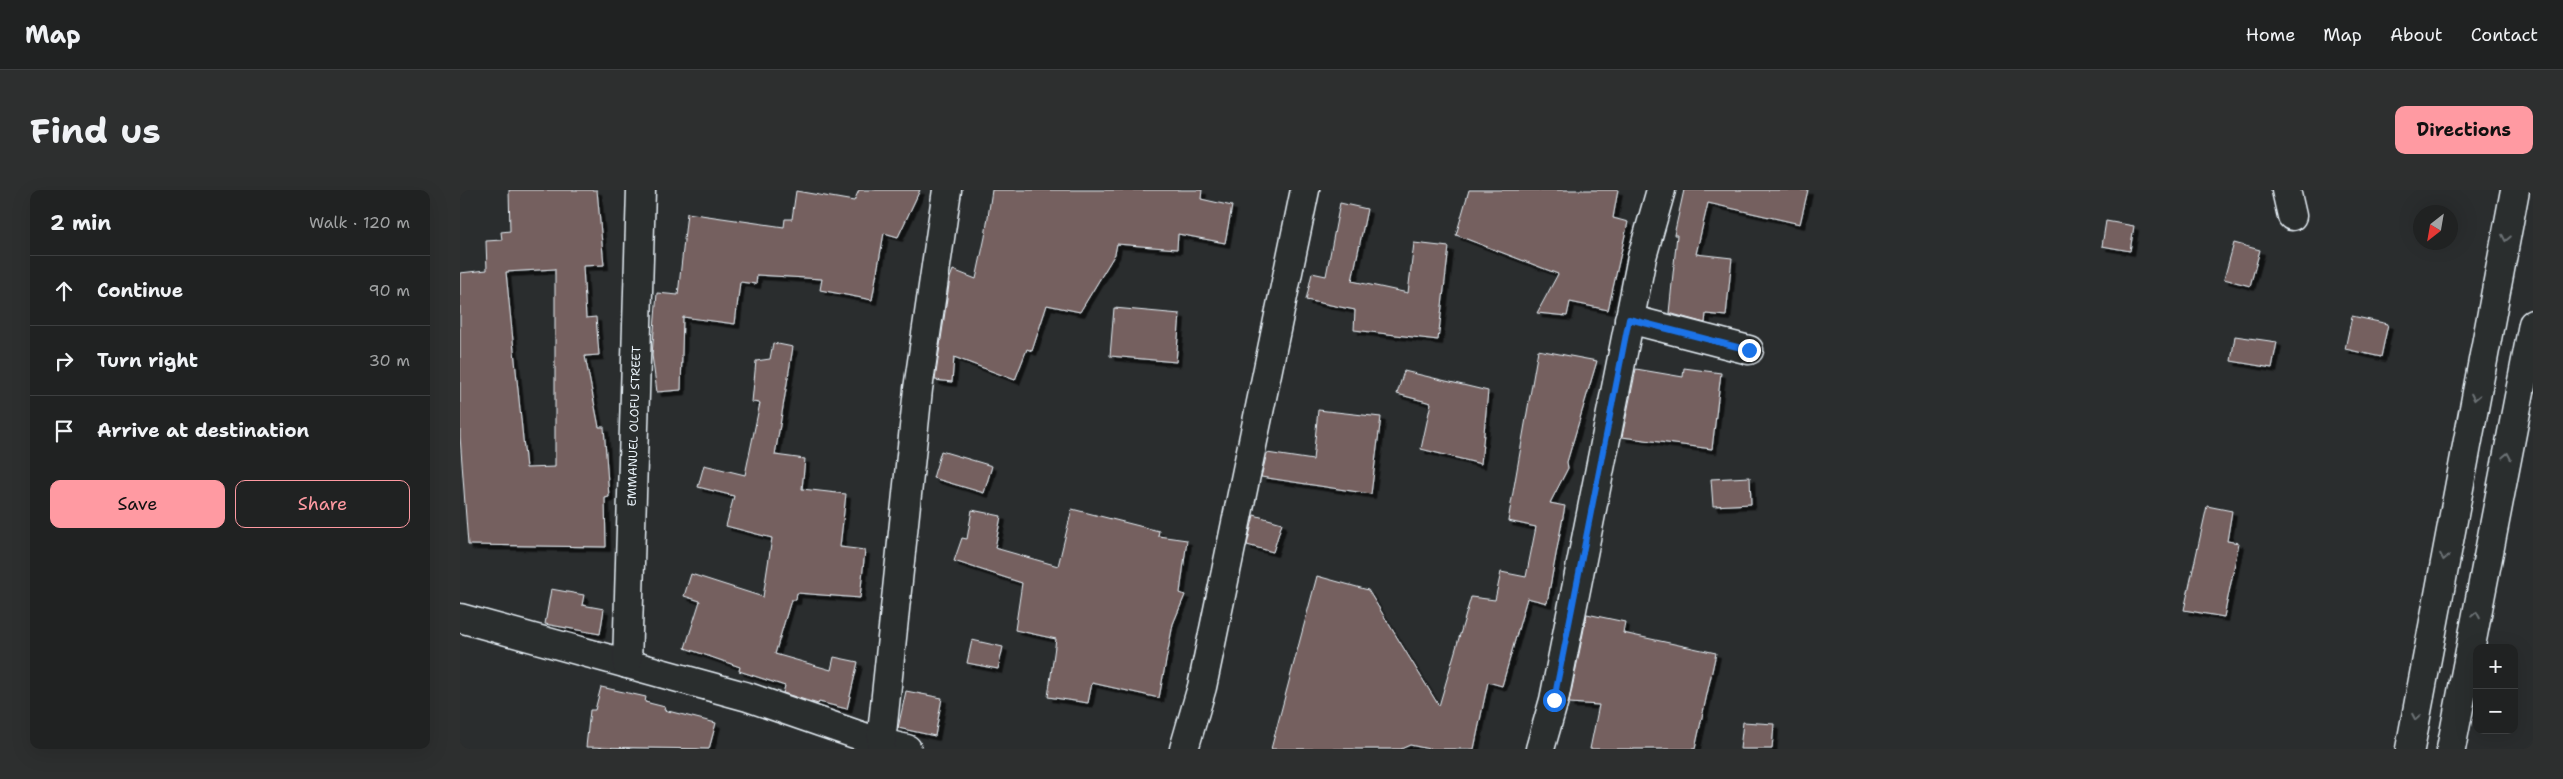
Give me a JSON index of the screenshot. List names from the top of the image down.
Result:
{
  "streets": {
    "street": ["EMMANUEL OLOFU STREET"]
  },
  "north": "bottom left",
  "page": {
    "header": "Map",
    "nav": [
      "Home",
      "Map",
      "About",
      "Contact"
    ],
    "buttons": [
      "Directions",
      ["Save", "Share"]
    ],
    "title": "Find us",
    "heading": ["2 min", "Walk · 120 m"],
    "list": [
      ["Continue", "90 m"],
      ["Turn right", "30 m"],
      "Arrive at destination"
    ],
    "map_buttons": ["+", "−"]
  }
}
